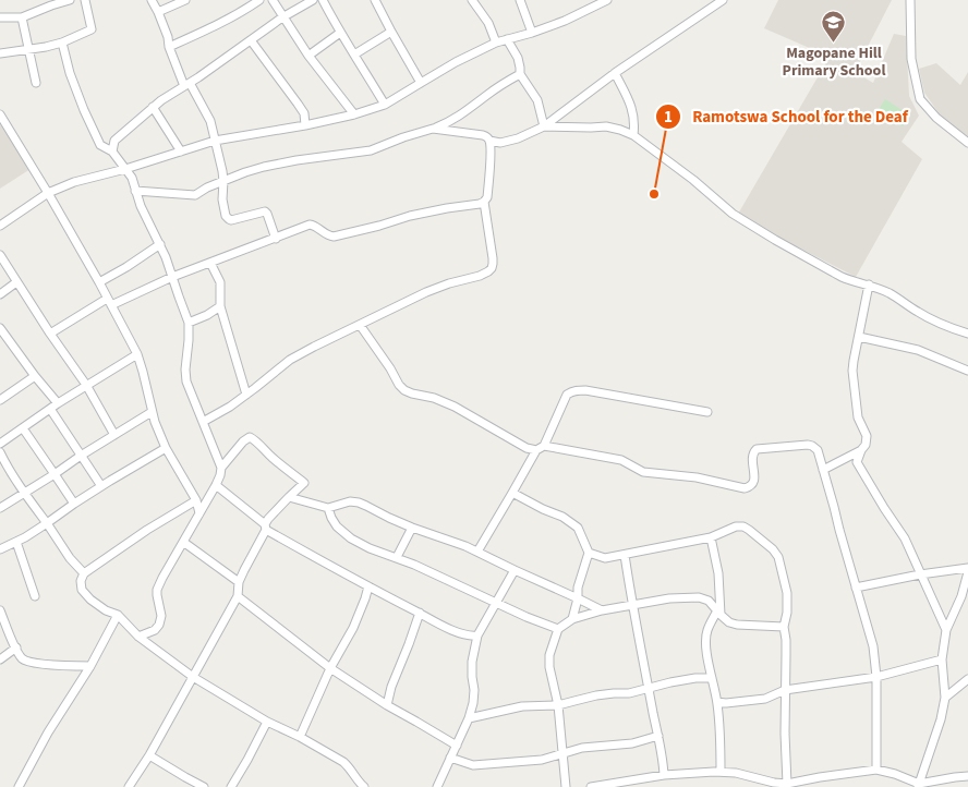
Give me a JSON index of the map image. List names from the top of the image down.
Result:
{
  "places": {
    "school or university": ["Magopane Hill Primary School"],
    "other": ["Ramotswa School for the Deaf"]
  }
}
